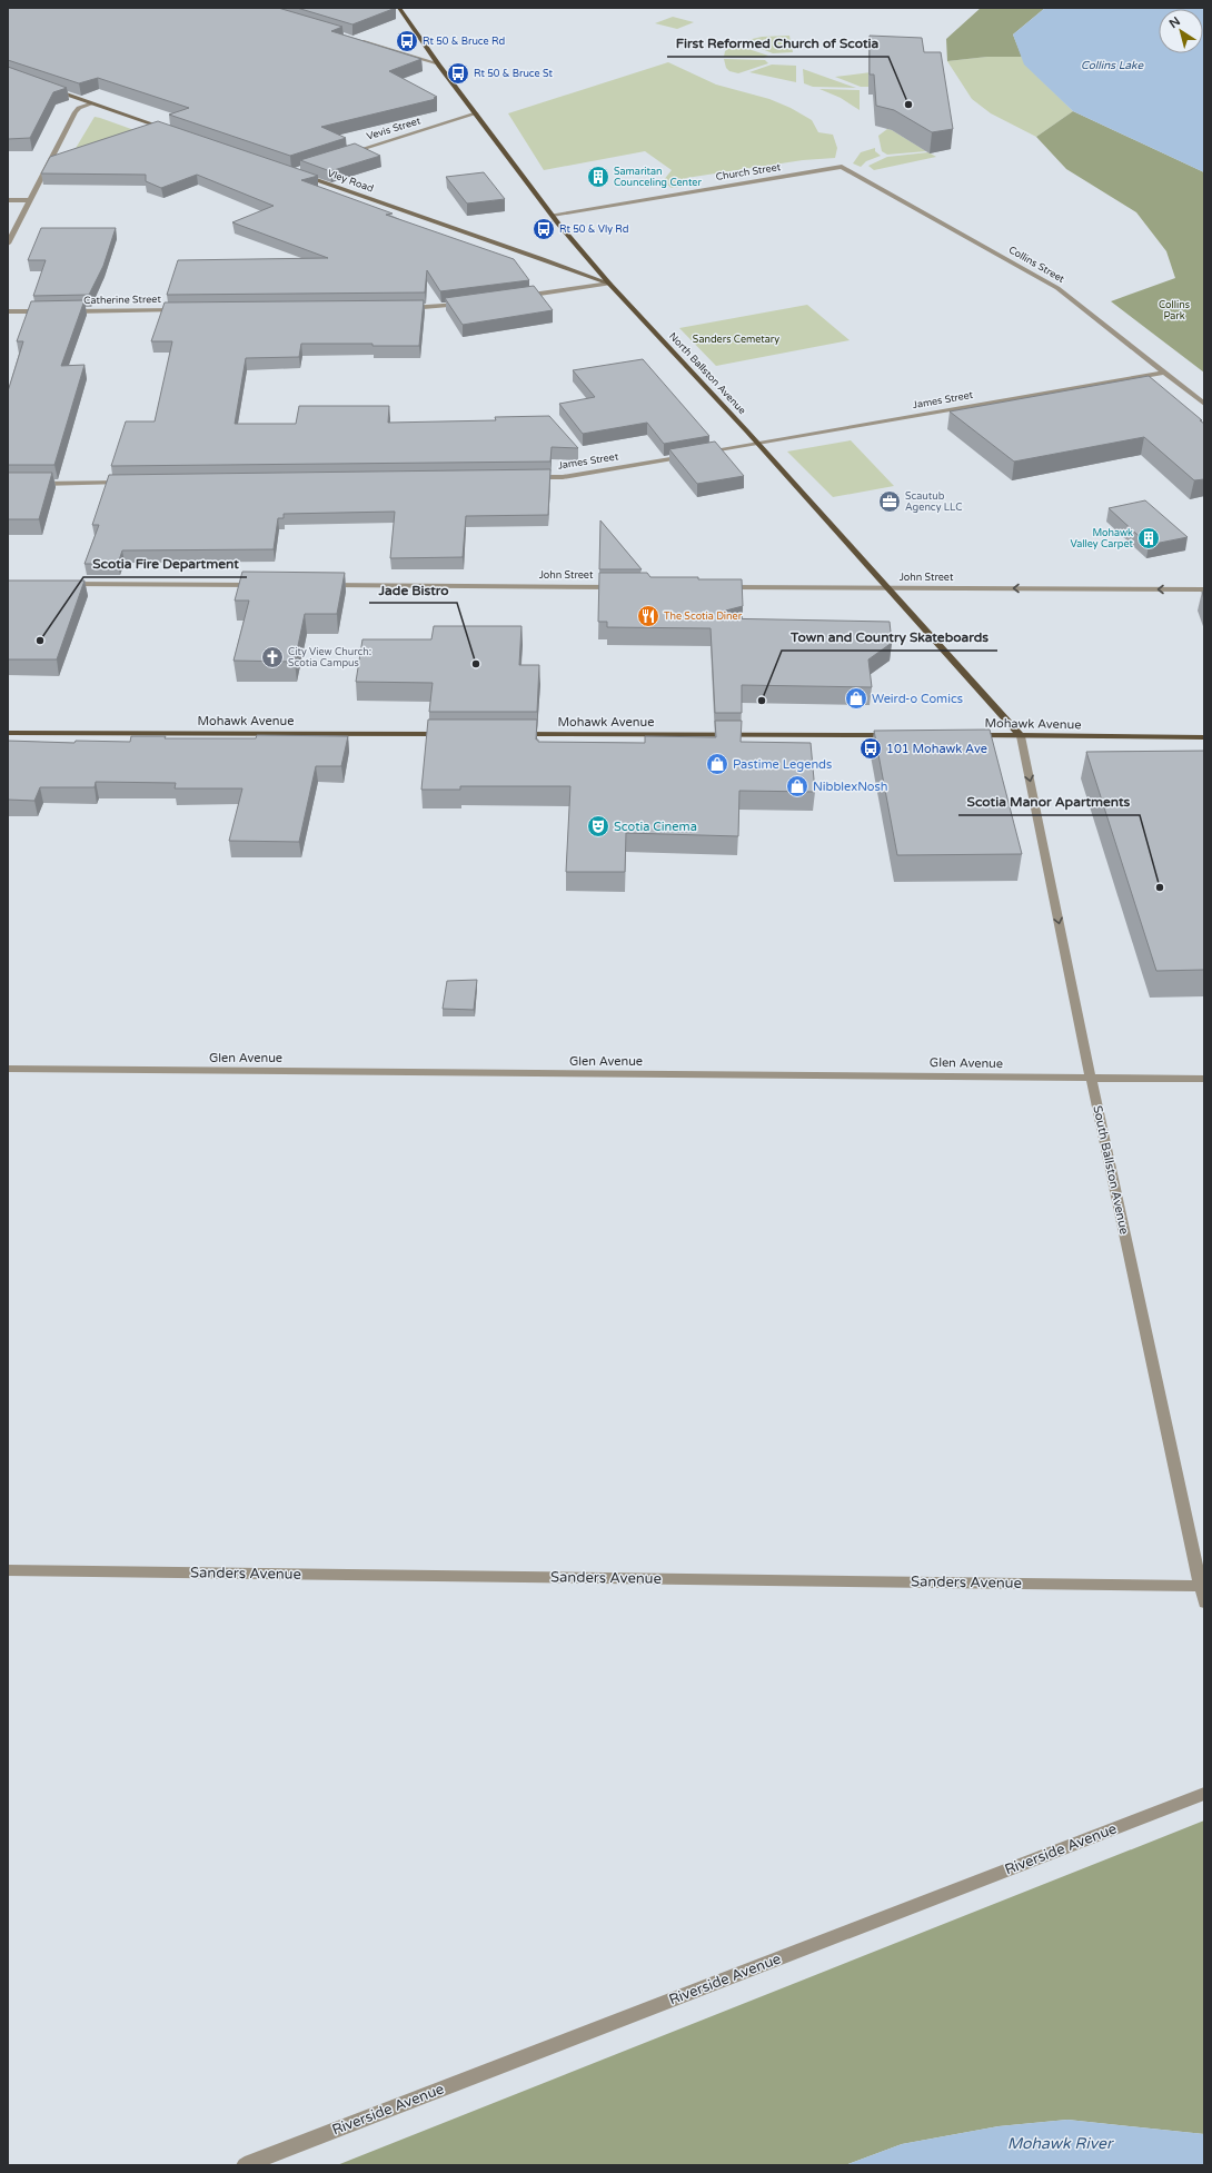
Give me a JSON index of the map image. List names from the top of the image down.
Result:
{
  "streets": {
    "main road": ["North Ballston Avenue", "Mohawk Avenue"],
    "street": [
      "Vevis Street",
      "Church Street",
      "Vley Road",
      "Collins Street",
      "Catherine Street",
      "James Street",
      "John Street",
      "Glen Avenue",
      "South Ballston Avenue",
      "Sanders Avenue",
      "Riverside Avenue"
    ]
  },
  "crossings": [
    ["Vevis Street", "North Ballston Avenue"],
    ["Church Street", "Collins Street"],
    ["Church Street", "North Ballston Avenue"],
    ["Vley Road", "North Ballston Avenue"],
    ["Collins Street", "James Street"],
    ["North Ballston Avenue", "James Street"],
    ["North Ballston Avenue", "John Street"],
    ["North Ballston Avenue", "Mohawk Avenue"],
    ["North Ballston Avenue", "South Ballston Avenue"],
    ["Mohawk Avenue", "South Ballston Avenue"],
    ["Glen Avenue", "South Ballston Avenue"],
    ["South Ballston Avenue", "Sanders Avenue"]
  ],
  "one_way": ["John Street", "South Ballston Avenue"],
  "water": ["Collins Lake", "Mohawk River"],
  "parks": ["Collins Park", "Sanders Cemetary"],
  "places": {
    "bus stop": [
      "Rt 50 & Bruce Rd",
      "Rt 50 & Bruce St",
      "Rt 50 & Vly Rd",
      "101 Mohawk Ave"
    ],
    "other": [
      "First Reformed Church of Scotia",
      "Scotia Fire Department",
      "Jade Bistro",
      "Town and Country Skateboards",
      "Scotia Manor Apartments"
    ],
    "building": ["Samaritan Counceling Center", "Mohawk Valley Carpet"],
    "office": ["Scautub Agency LLC"],
    "restaurant": ["The Scotia Diner"],
    "church": ["City View Church: Scotia Campus"],
    "shop": ["Weird-o Comics", "Pastime Legends", "NibblexNosh"],
    "theatre": ["Scotia Cinema"]
  },
  "north": "top left"
}
